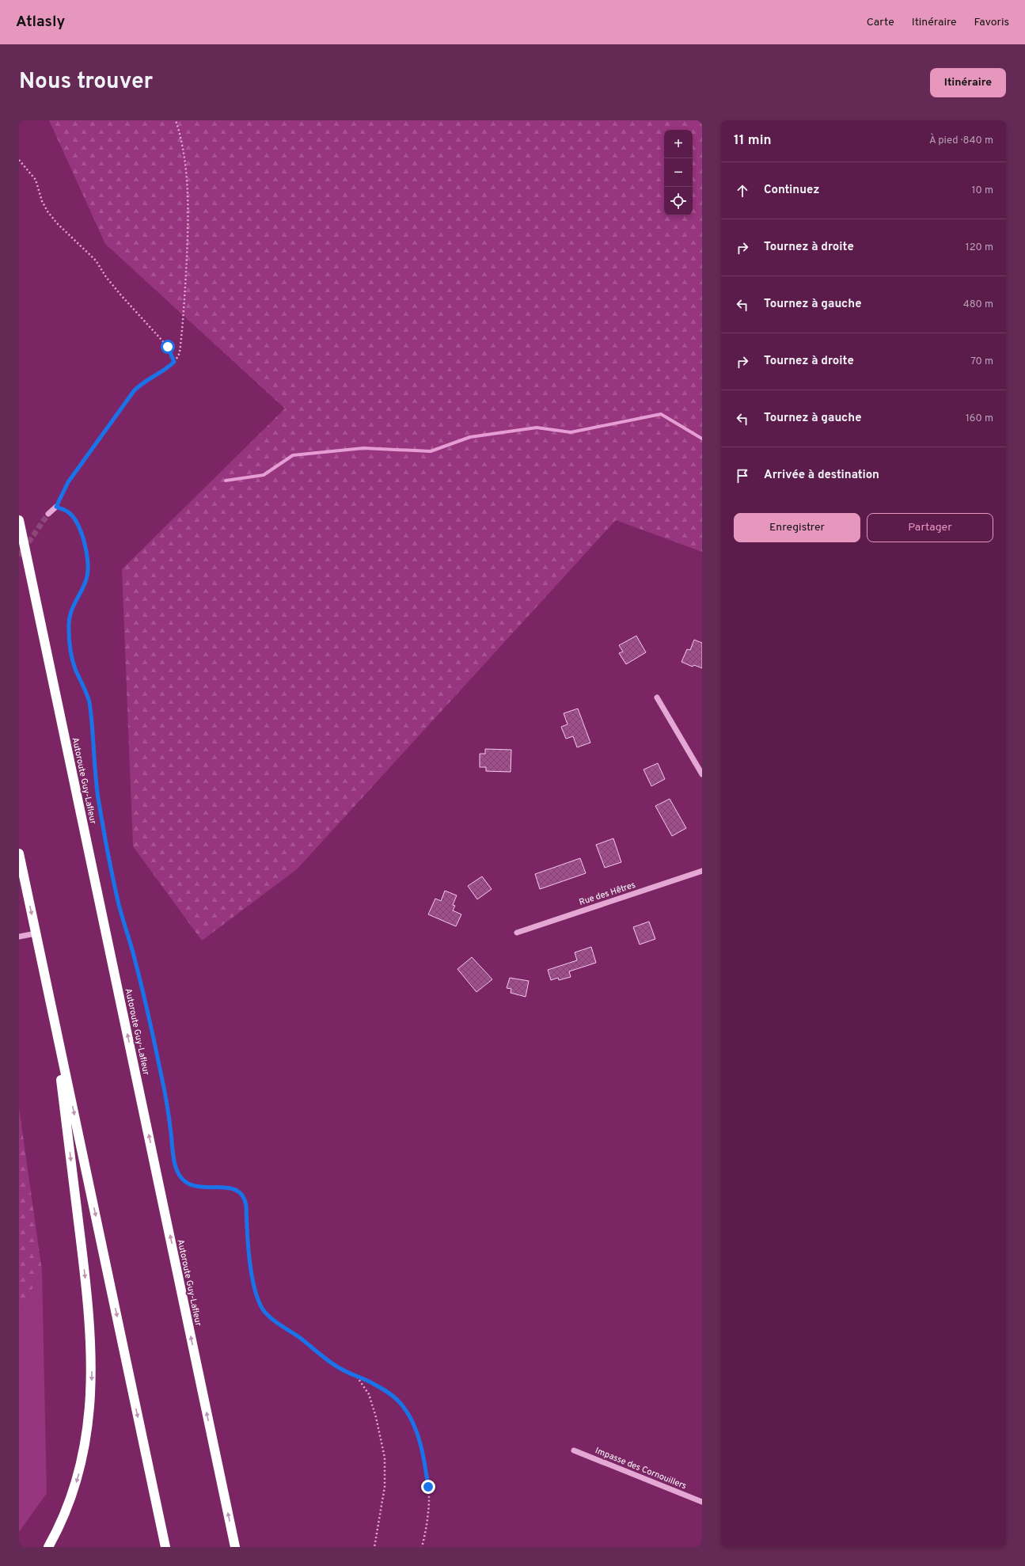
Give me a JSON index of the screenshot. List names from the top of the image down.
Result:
{
  "streets": {
    "highway": ["Autoroute Guy-Lafleur"],
    "street": ["Rue des Hêtres", "Impasse des Cornouillers"]
  },
  "page": {
    "header": "Atlasly",
    "nav": ["Carte", "Itinéraire", "Favoris"],
    "title": "Nous trouver",
    "buttons": [
      "Itinéraire",
      ["Enregistrer", "Partager"]
    ],
    "heading": ["11 min", "À pied · 840 m"],
    "map_buttons": ["+", "−"],
    "list": [
      ["Continuez", "10 m"],
      ["Tournez à droite", "120 m"],
      ["Tournez à gauche", "480 m"],
      ["Tournez à droite", "70 m"],
      ["Tournez à gauche", "160 m"],
      "Arrivée à destination"
    ]
  }
}
